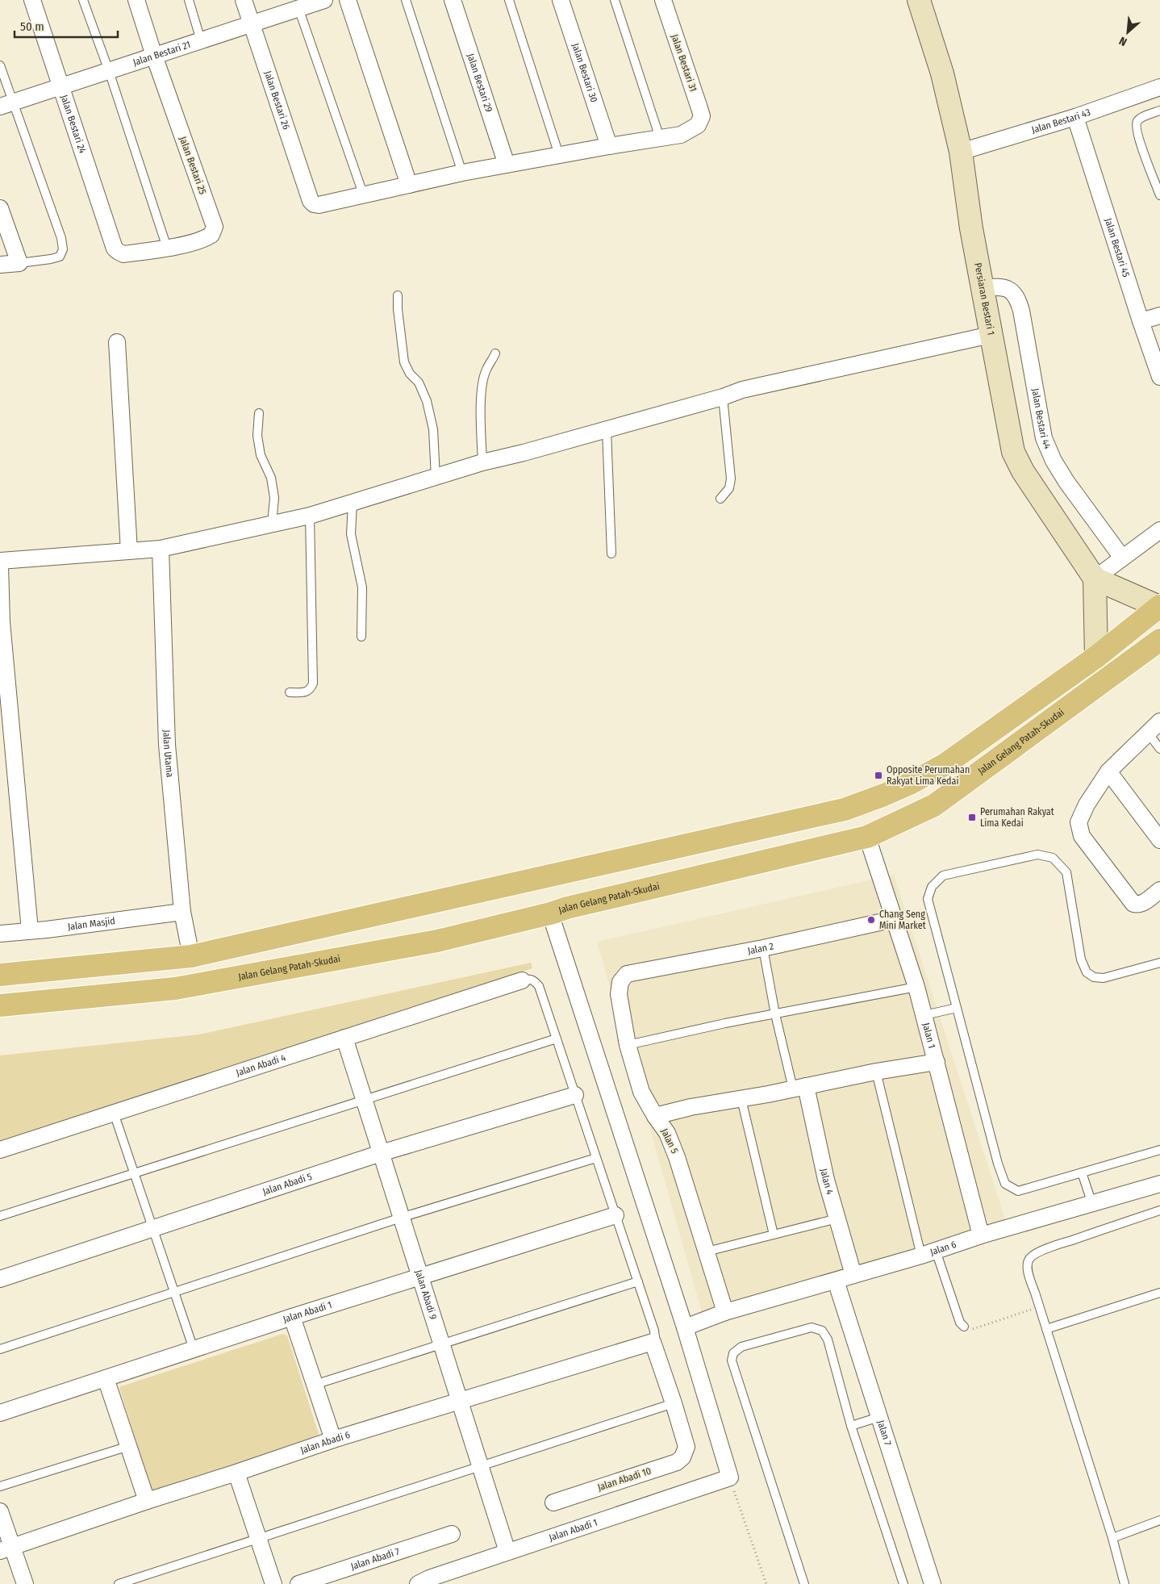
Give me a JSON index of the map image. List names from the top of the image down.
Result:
{
  "streets": {
    "main road": ["Jalan Gelang Patah-Skudai"],
    "street": [
      "Jalan Bestari 21",
      "Jalan Bestari 31",
      "Jalan Bestari 30",
      "Jalan Bestari 29",
      "Jalan Bestari 26",
      "Jalan Bestari 43",
      "Jalan Bestari 24",
      "Jalan Bestari 25",
      "Jalan Bestari 45",
      "Persiaran Bestari 1",
      "Jalan Bestari 44",
      "Jalan Utama",
      "Jalan Masjid",
      "Jalan 2",
      "Jalan 1",
      "Jalan Abadi 4",
      "Jalan 5",
      "Jalan 4",
      "Jalan Abadi 5",
      "Jalan 6",
      "Jalan Abadi 9",
      "Jalan Abadi 1",
      "Jalan 7",
      "Jalan Abadi 6",
      "Jalan Abadi 10",
      "Jalan Abadi 7"
    ]
  },
  "crossings": [
    ["Jalan Bestari 21", "Jalan Bestari 26"],
    ["Jalan Bestari 21", "Jalan Bestari 24"],
    ["Jalan Bestari 21", "Jalan Bestari 25"],
    ["Jalan Bestari 43", "Jalan Bestari 45"],
    ["Jalan Bestari 43", "Persiaran Bestari 1"],
    ["Jalan Bestari 24", "Jalan Bestari 25"],
    ["Persiaran Bestari 1", "Jalan Bestari 44"],
    ["Jalan Gelang Patah-Skudai", "Jalan 1"],
    ["Jalan Utama", "Jalan Masjid"],
    ["Jalan 2", "Jalan 1"],
    ["Jalan 2", "Jalan 5"],
    ["Jalan 1", "Jalan 6"],
    ["Jalan Abadi 4", "Jalan Abadi 9"],
    ["Jalan 5", "Jalan 6"],
    ["Jalan 4", "Jalan 6"],
    ["Jalan Abadi 5", "Jalan Abadi 9"],
    ["Jalan 6", "Jalan 7"],
    ["Jalan Abadi 9", "Jalan Abadi 1"],
    ["Jalan Abadi 9", "Jalan Abadi 6"]
  ],
  "places": {
    "transit": ["Opposite Perumahan Rakyat Lima Kedai", "Perumahan Rakyat Lima Kedai"],
    "other": ["Chang Seng Mini Market"]
  },
  "scale_bar": "50 m",
  "north": "bottom left"
}
